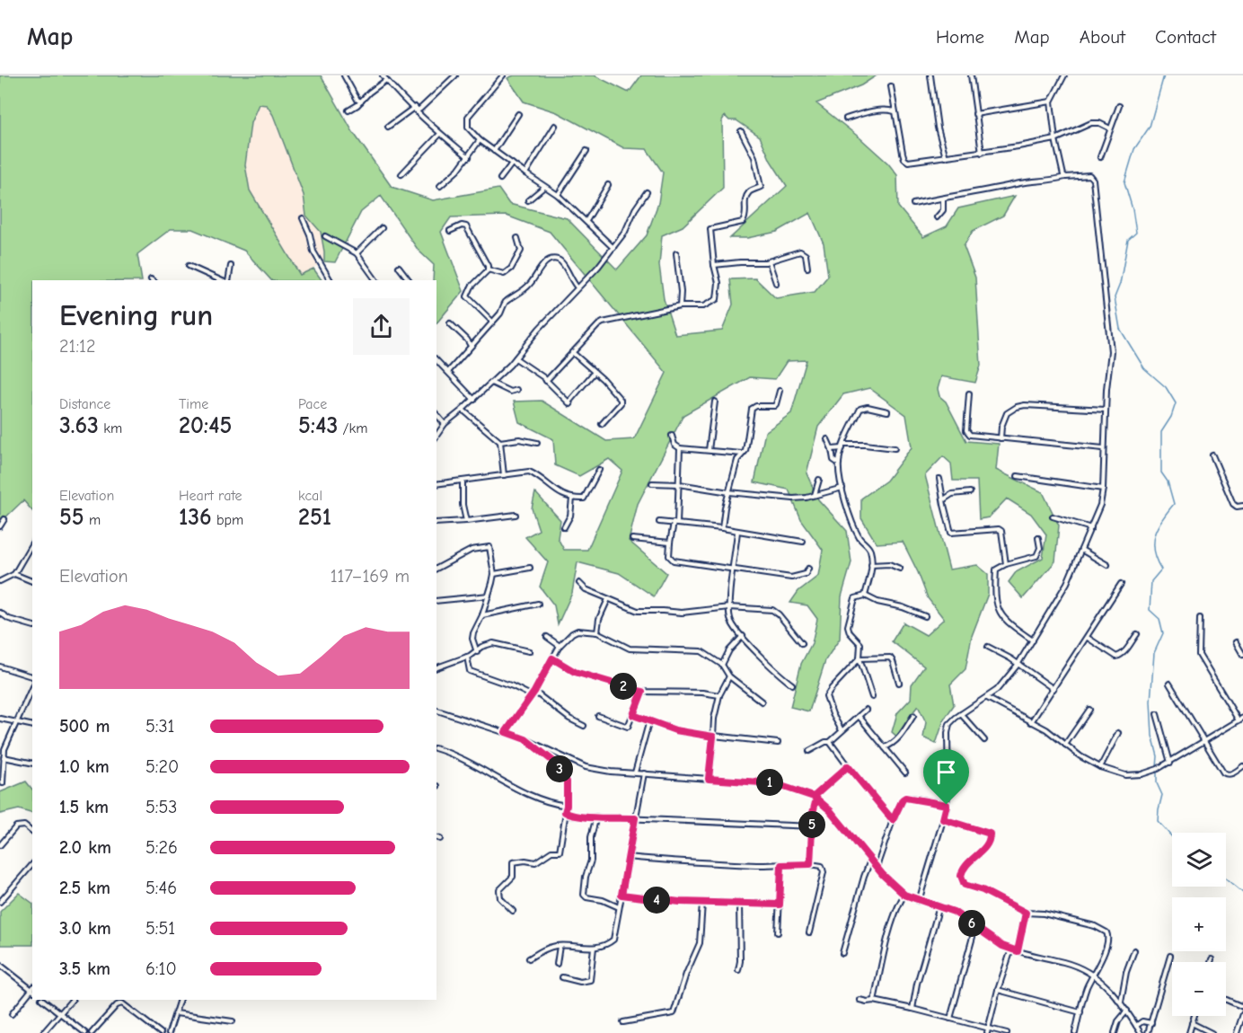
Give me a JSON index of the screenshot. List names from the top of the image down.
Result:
{
  "page": {
    "header": "Map",
    "nav": [
      "Home",
      "Map",
      "About",
      "Contact"
    ],
    "heading": ["Evening run", "21:12"],
    "stats": [
      ["Distance", "3.63 km"],
      ["Time", "20:45"],
      ["Pace", "5:43 /km"],
      ["Elevation", "55 m"],
      ["Heart rate", "136 bpm"],
      ["kcal", "251"]
    ],
    "chart": ["Elevation", "117–169 m"],
    "pins": [
      "2",
      "3",
      "1",
      "5",
      "4",
      "6"
    ],
    "list": [
      {
        "name": "500 m",
        "note": "5:31"
      },
      {
        "name": "1.0 km",
        "note": "5:20"
      },
      {
        "name": "1.5 km",
        "note": "5:53"
      },
      {
        "name": "2.0 km",
        "note": "5:26"
      },
      {
        "name": "2.5 km",
        "note": "5:46"
      },
      {
        "name": "3.0 km",
        "note": "5:51"
      },
      {
        "name": "3.5 km",
        "note": "6:10"
      }
    ],
    "map_buttons": ["+", "−"]
  }
}
